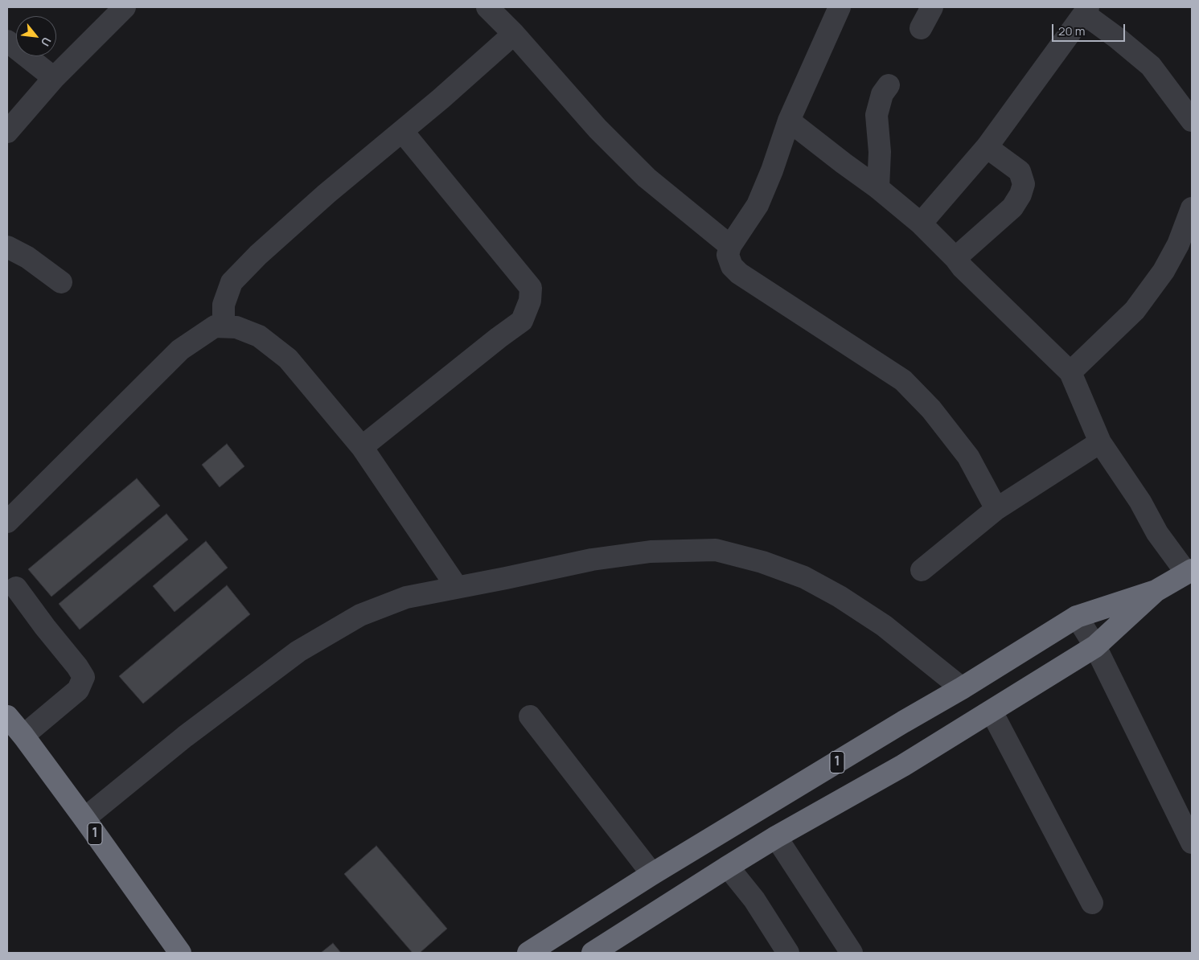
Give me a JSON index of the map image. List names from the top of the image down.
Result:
{
  "streets": {
    "highway": ["1"]
  },
  "scale_bar": "20 m",
  "north": "bottom right"
}
